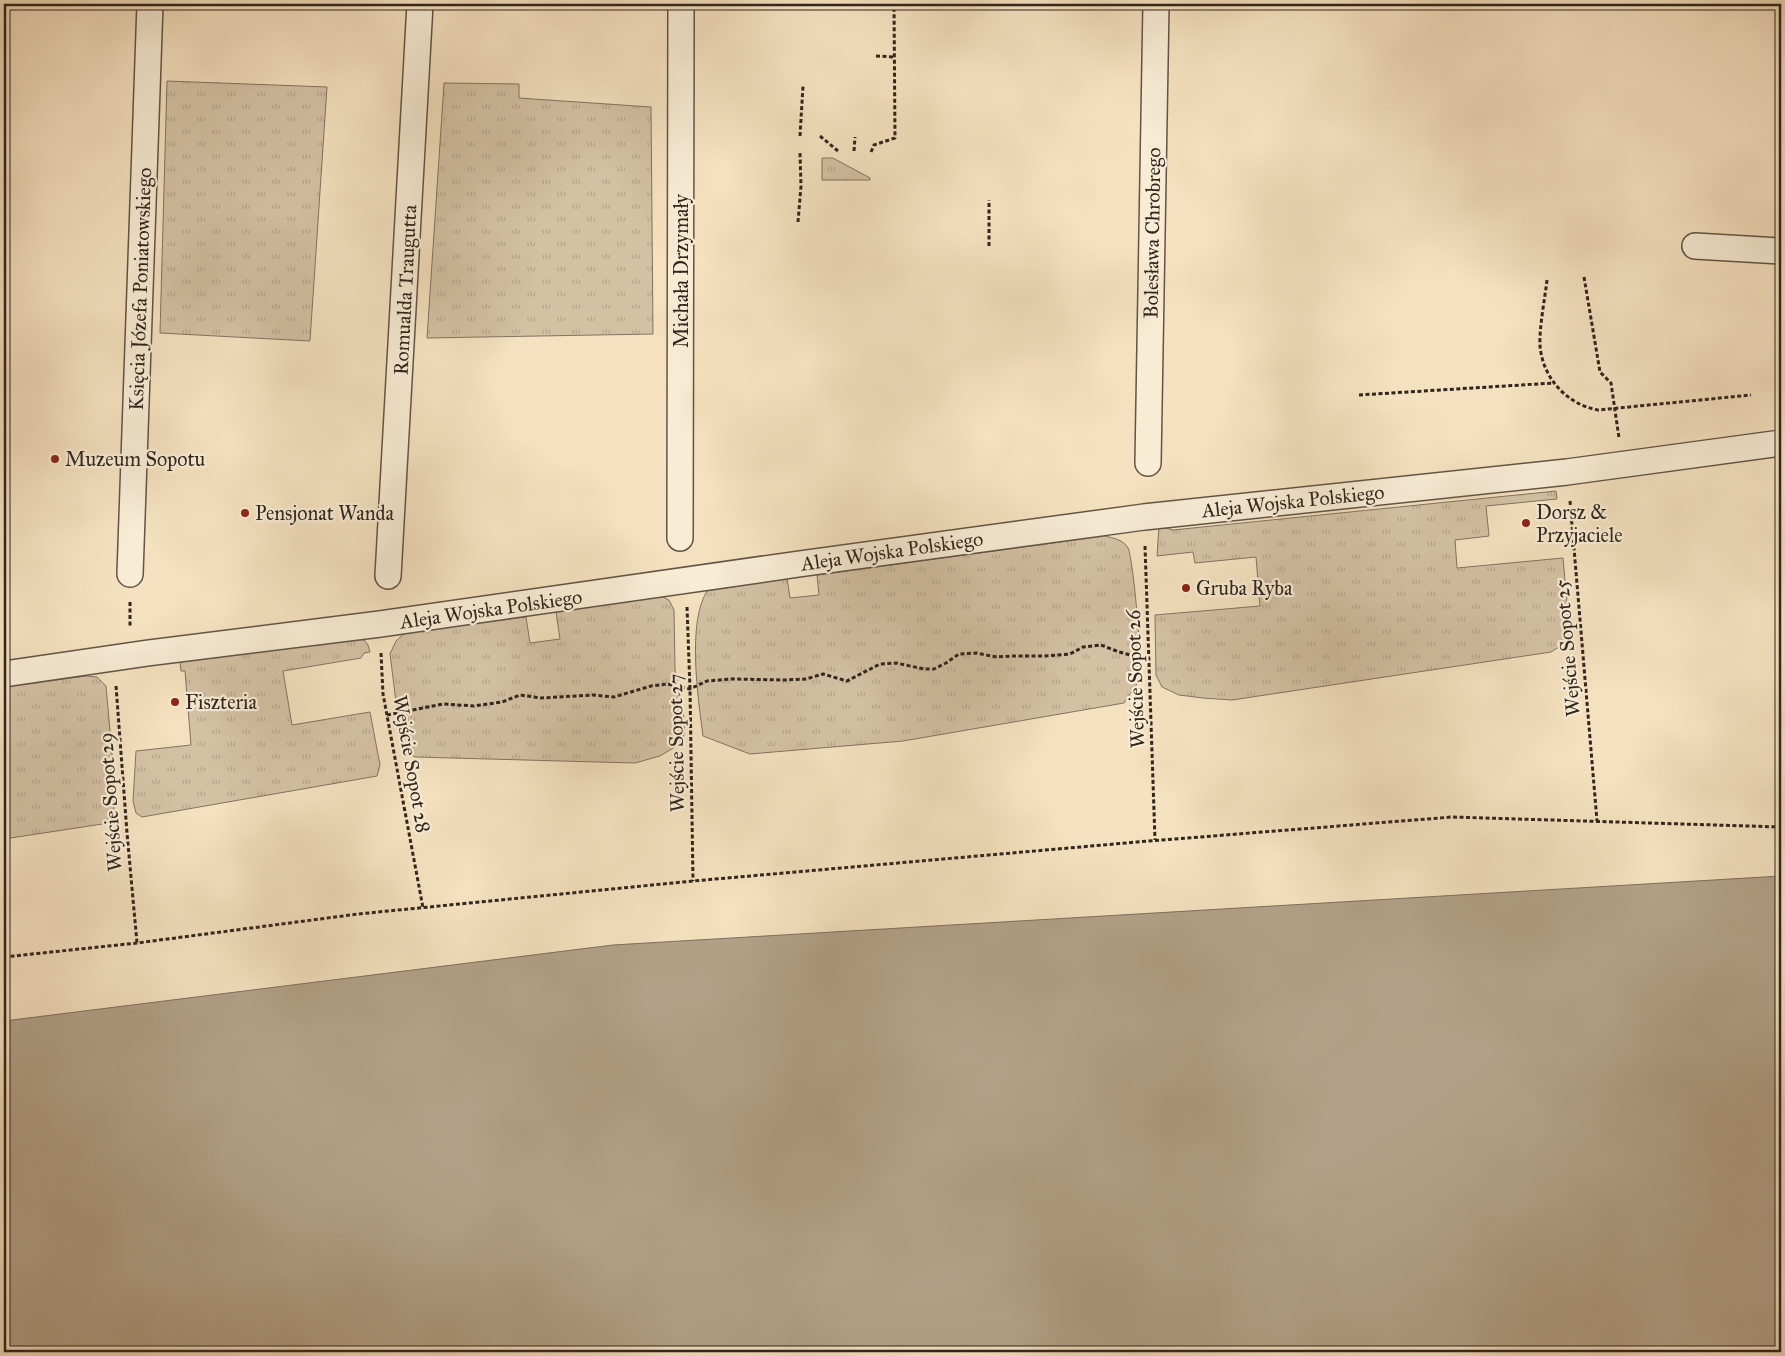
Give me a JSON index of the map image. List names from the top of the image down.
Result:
{
  "streets": {
    "street": [
      "Bolesława Chrobrego",
      "Michała Drzymały",
      "Księcia Józefa Poniatowskiego",
      "Romualda Traugutta",
      "Aleja Wojska Polskiego"
    ],
    "path": [
      "Wejście Sopot 25",
      "Wejście Sopot 26",
      "Wejście Sopot 27",
      "Wejście Sopot 28",
      "Wejście Sopot 29"
    ]
  },
  "crossings": [
    ["Aleja Wojska Polskiego", "Wejście Sopot 25"],
    ["Aleja Wojska Polskiego", "Wejście Sopot 26"],
    ["Aleja Wojska Polskiego", "Wejście Sopot 28"],
    ["Aleja Wojska Polskiego", "Wejście Sopot 29"]
  ],
  "places": [
    "Muzeum Sopotu",
    "Pensjonat Wanda",
    "Dorsz & Przyjaciele",
    "Gruba Ryba",
    "Fiszteria"
  ]
}
